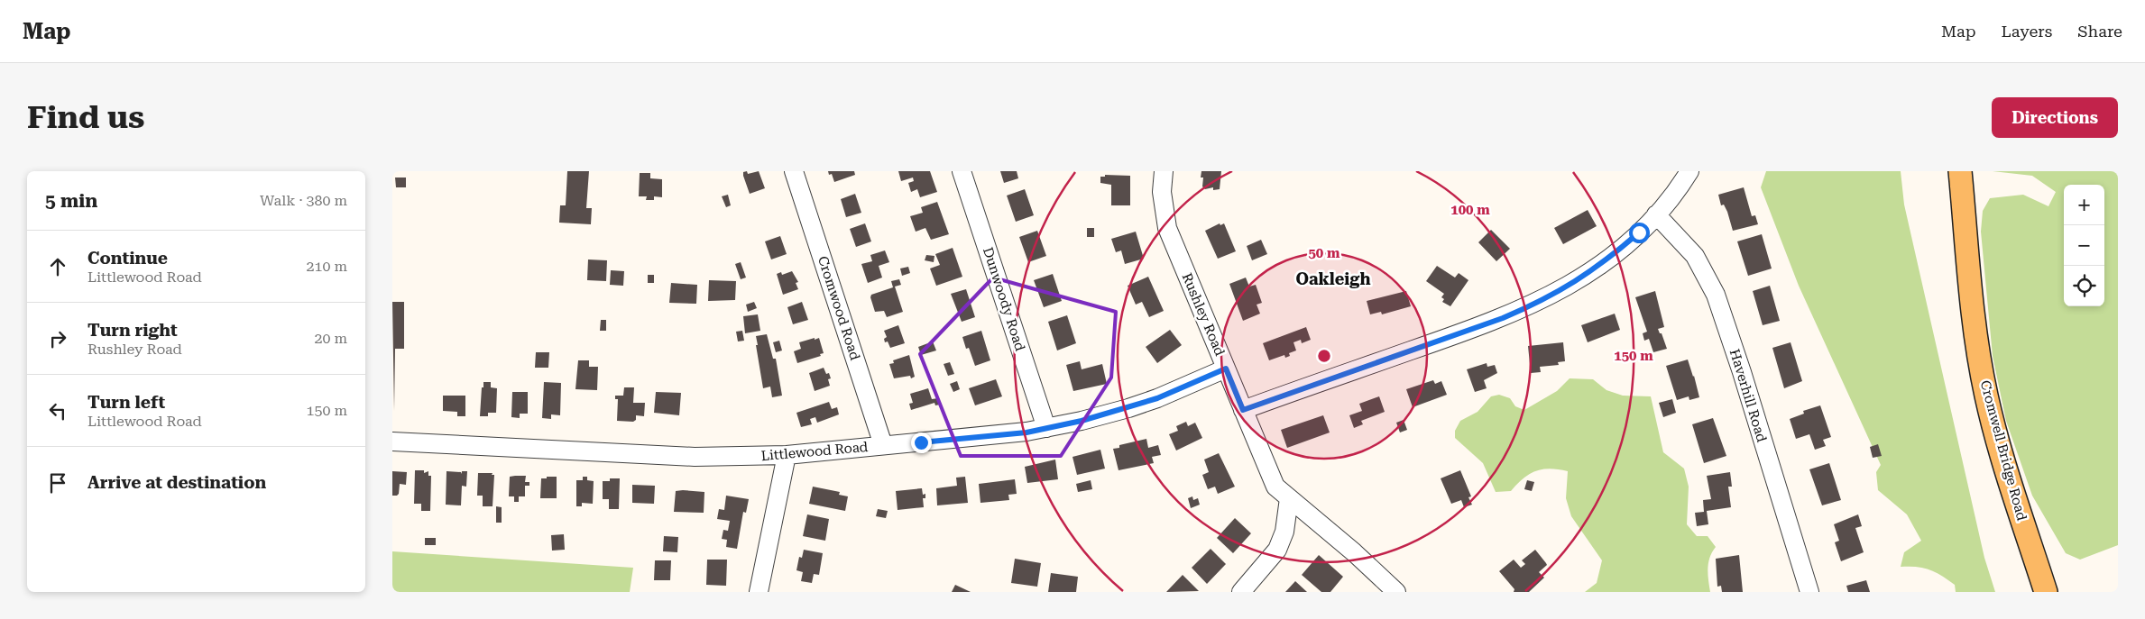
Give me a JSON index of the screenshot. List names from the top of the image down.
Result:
{
  "streets": {
    "main road": ["Cromwell Bridge Road"],
    "street": [
      "Dunwoody Road",
      "Cromwood Road",
      "Rushley Road",
      "Haverhill Road",
      "Littlewood Road"
    ]
  },
  "crossings": [
    ["Dunwoody Road", "Littlewood Road"],
    ["Cromwood Road", "Littlewood Road"],
    ["Rushley Road", "Littlewood Road"]
  ],
  "districts": ["Oakleigh"],
  "page": {
    "header": "Map",
    "nav": ["Map", "Layers", "Share"],
    "buttons": "Directions",
    "title": "Find us",
    "heading": ["5 min", "Walk · 380 m"],
    "map_buttons": ["+", "−"],
    "list": [
      ["Continue", "Littlewood Road", "210 m"],
      ["Turn right", "Rushley Road", "20 m"],
      ["Turn left", "Littlewood Road", "150 m"],
      "Arrive at destination"
    ]
  },
  "rings": ["100 m", "50 m", "150 m"]
}
